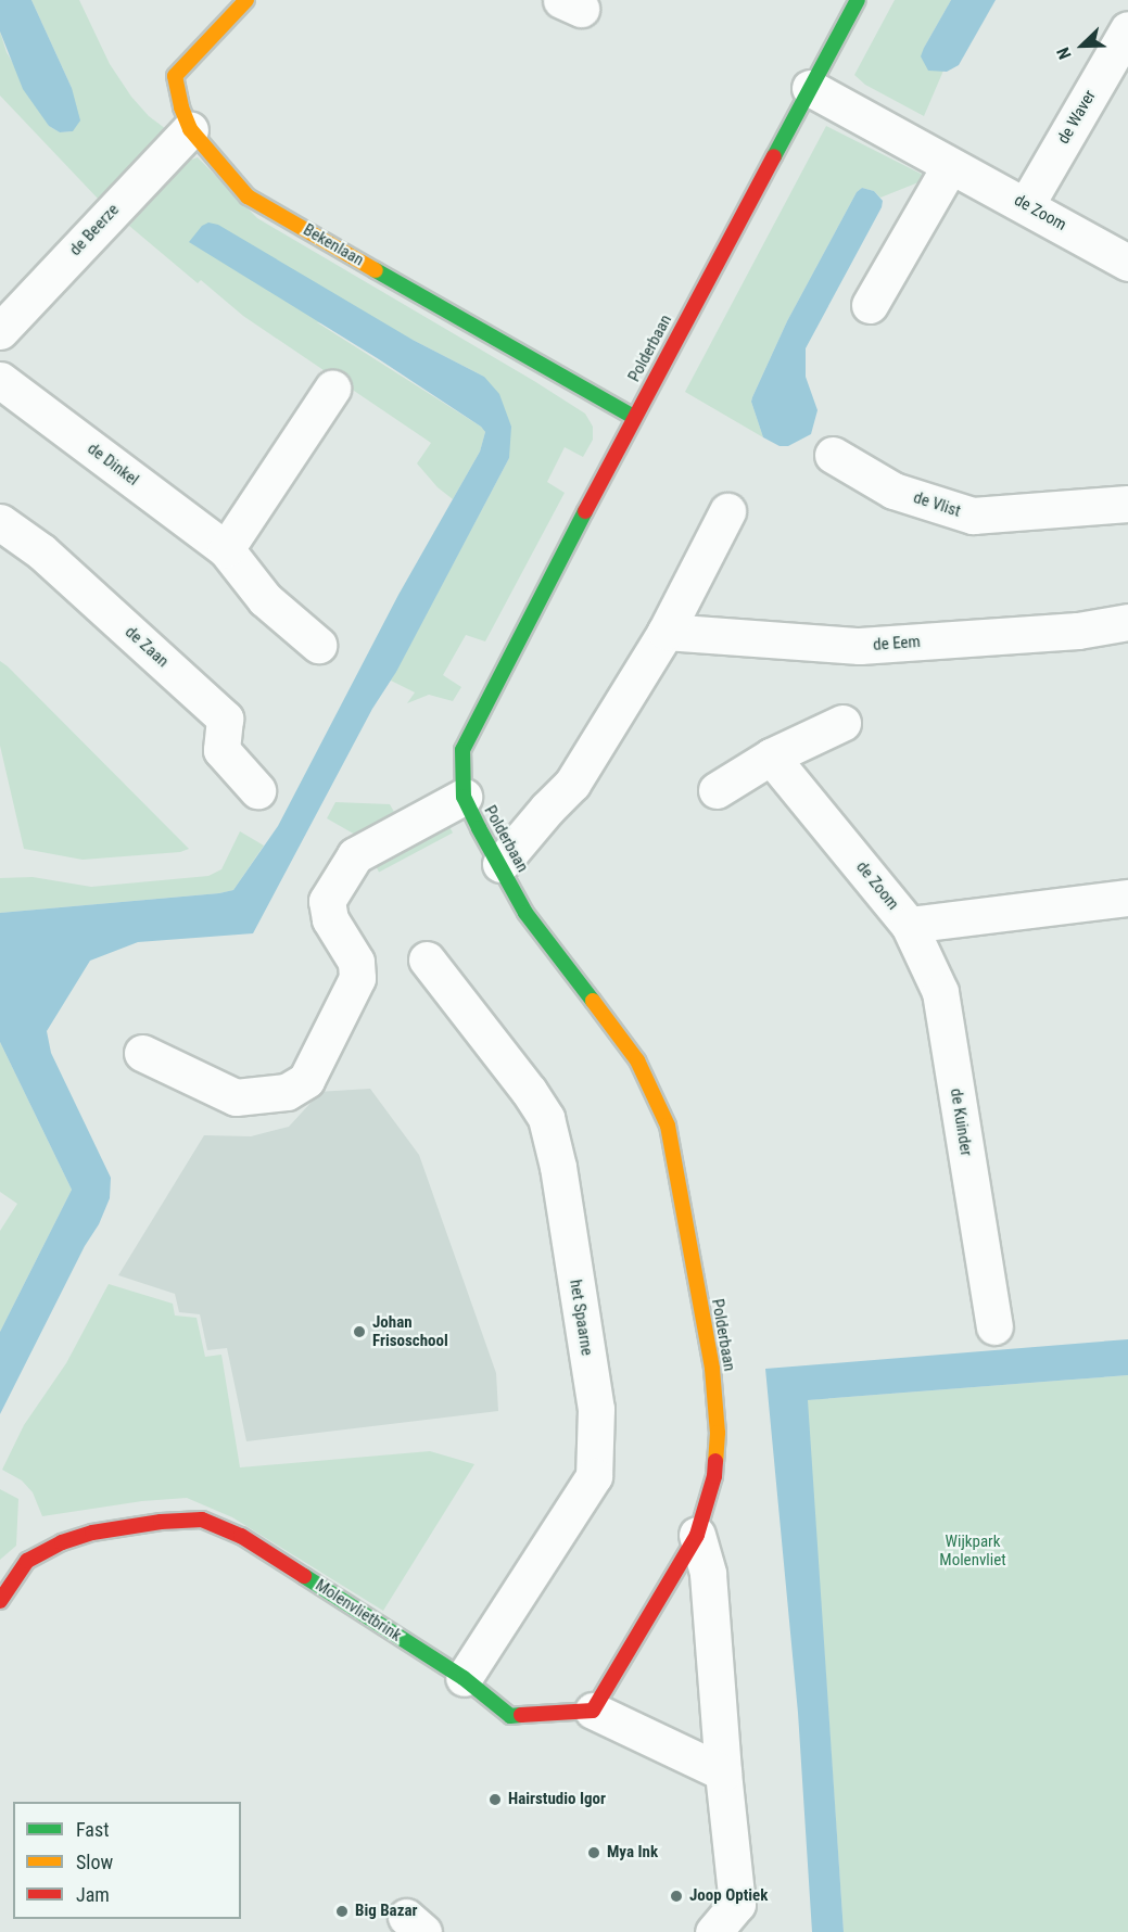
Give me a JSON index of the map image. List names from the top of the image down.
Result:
{
  "streets": {
    "street": [
      "de Waver",
      "de Zoom",
      "de Beerze",
      "Bekenlaan",
      "Polderbaan",
      "de Dinkel",
      "de Vlist",
      "de Eem",
      "de Zaan",
      "de Kuinder",
      "het Spaarne",
      "Molenvlietbrink"
    ]
  },
  "crossings": [
    ["de Waver", "de Zoom"],
    ["de Zoom", "Polderbaan"],
    ["de Zoom", "de Kuinder"],
    ["de Beerze", "Bekenlaan"],
    ["Bekenlaan", "Polderbaan"],
    ["Polderbaan", "Molenvlietbrink"],
    ["het Spaarne", "Molenvlietbrink"]
  ],
  "parks": ["Wijkpark Molenvliet"],
  "places": [
    "Johan Frisoschool",
    "Hairstudio Igor",
    "Mya Ink",
    "Joop Optiek",
    "Big Bazar"
  ],
  "legend": ["Fast", "Slow", "Jam"],
  "north": "bottom left"
}
